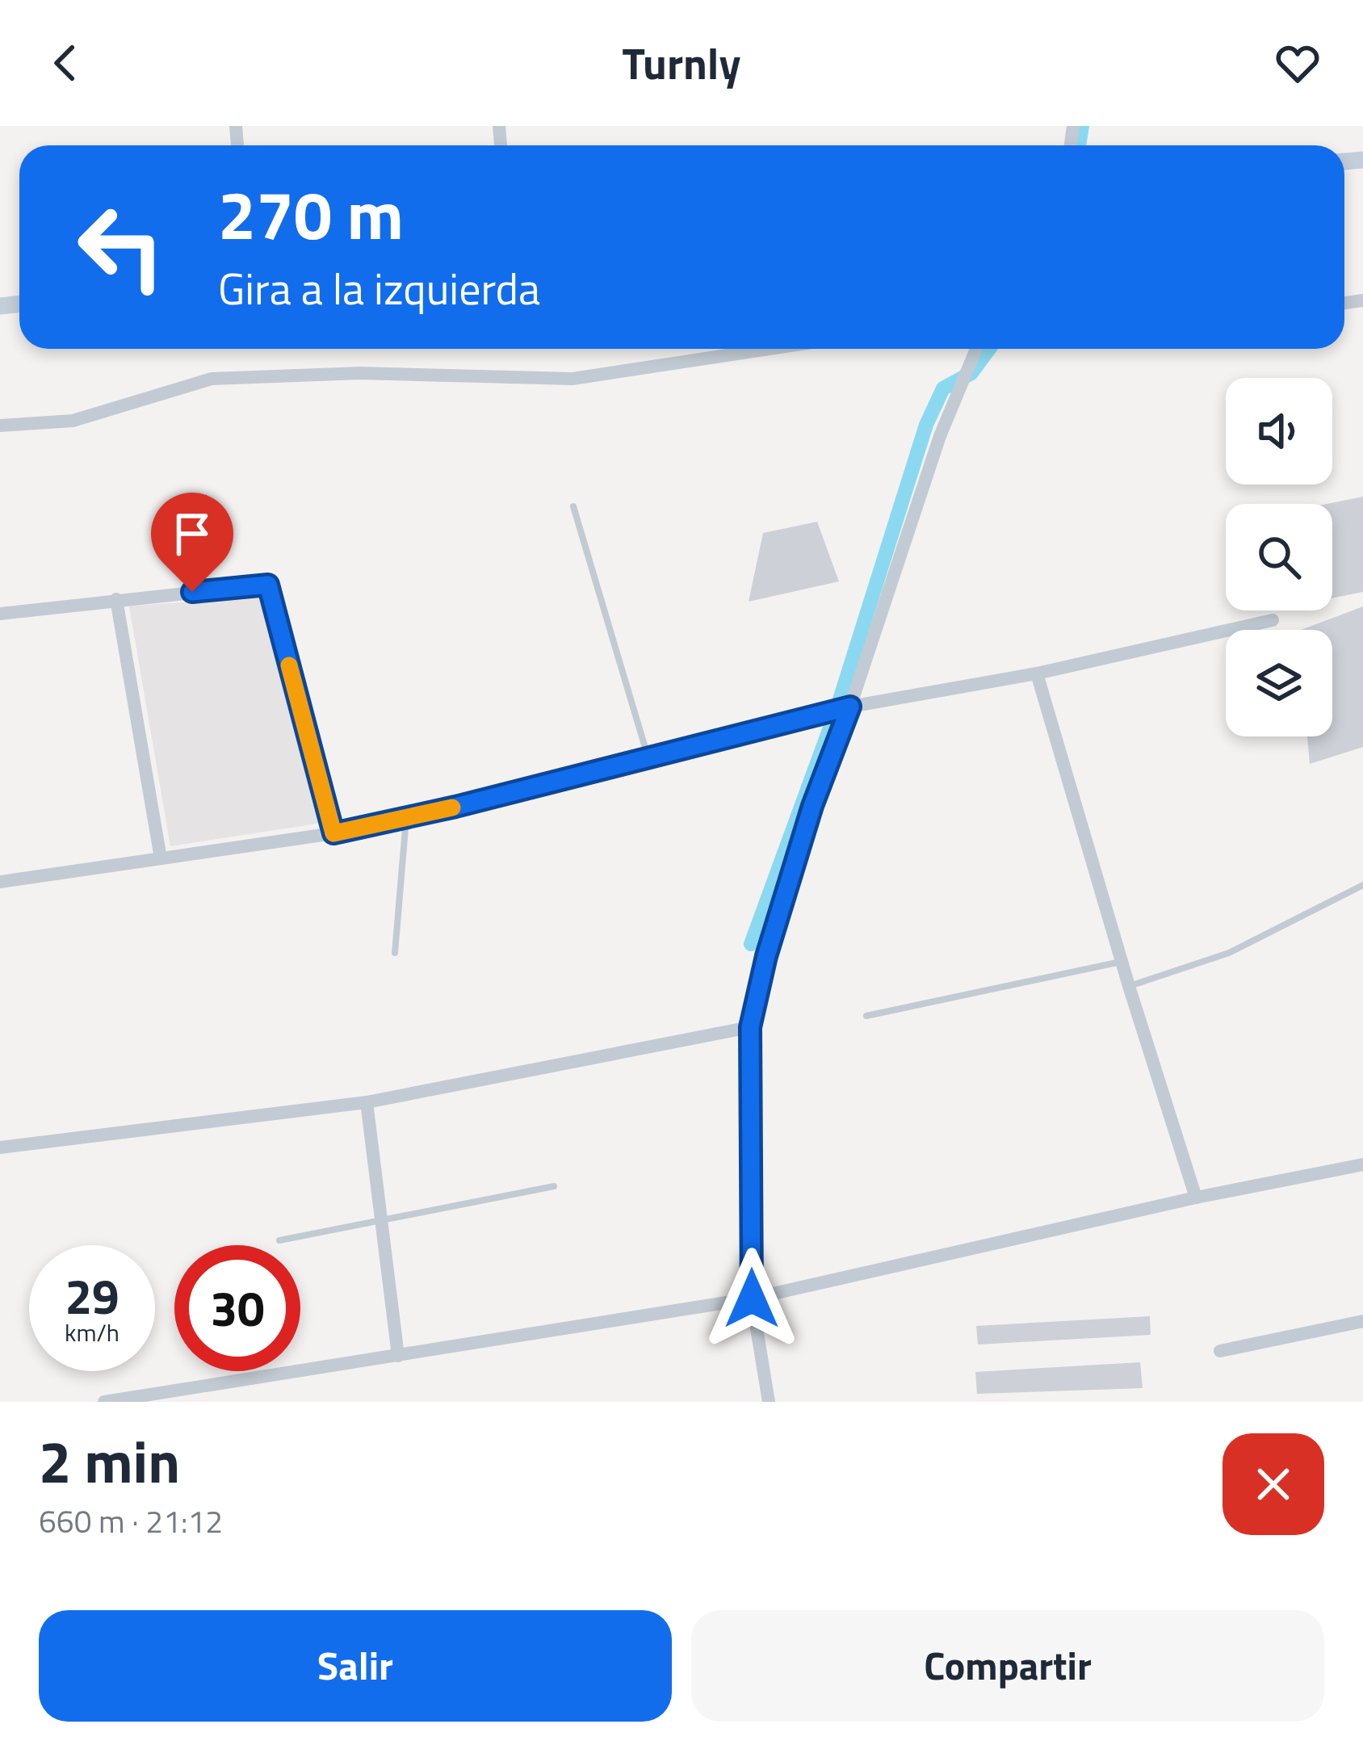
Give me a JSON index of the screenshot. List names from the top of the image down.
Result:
{
  "page": {
    "header": "Turnly",
    "turn": ["270 m", "Gira a la izquierda"],
    "speed": "29 km/h",
    "limit": "30",
    "heading": ["2 min", "660 m · 21:12"],
    "buttons": ["Salir", "Compartir"]
  }
}
